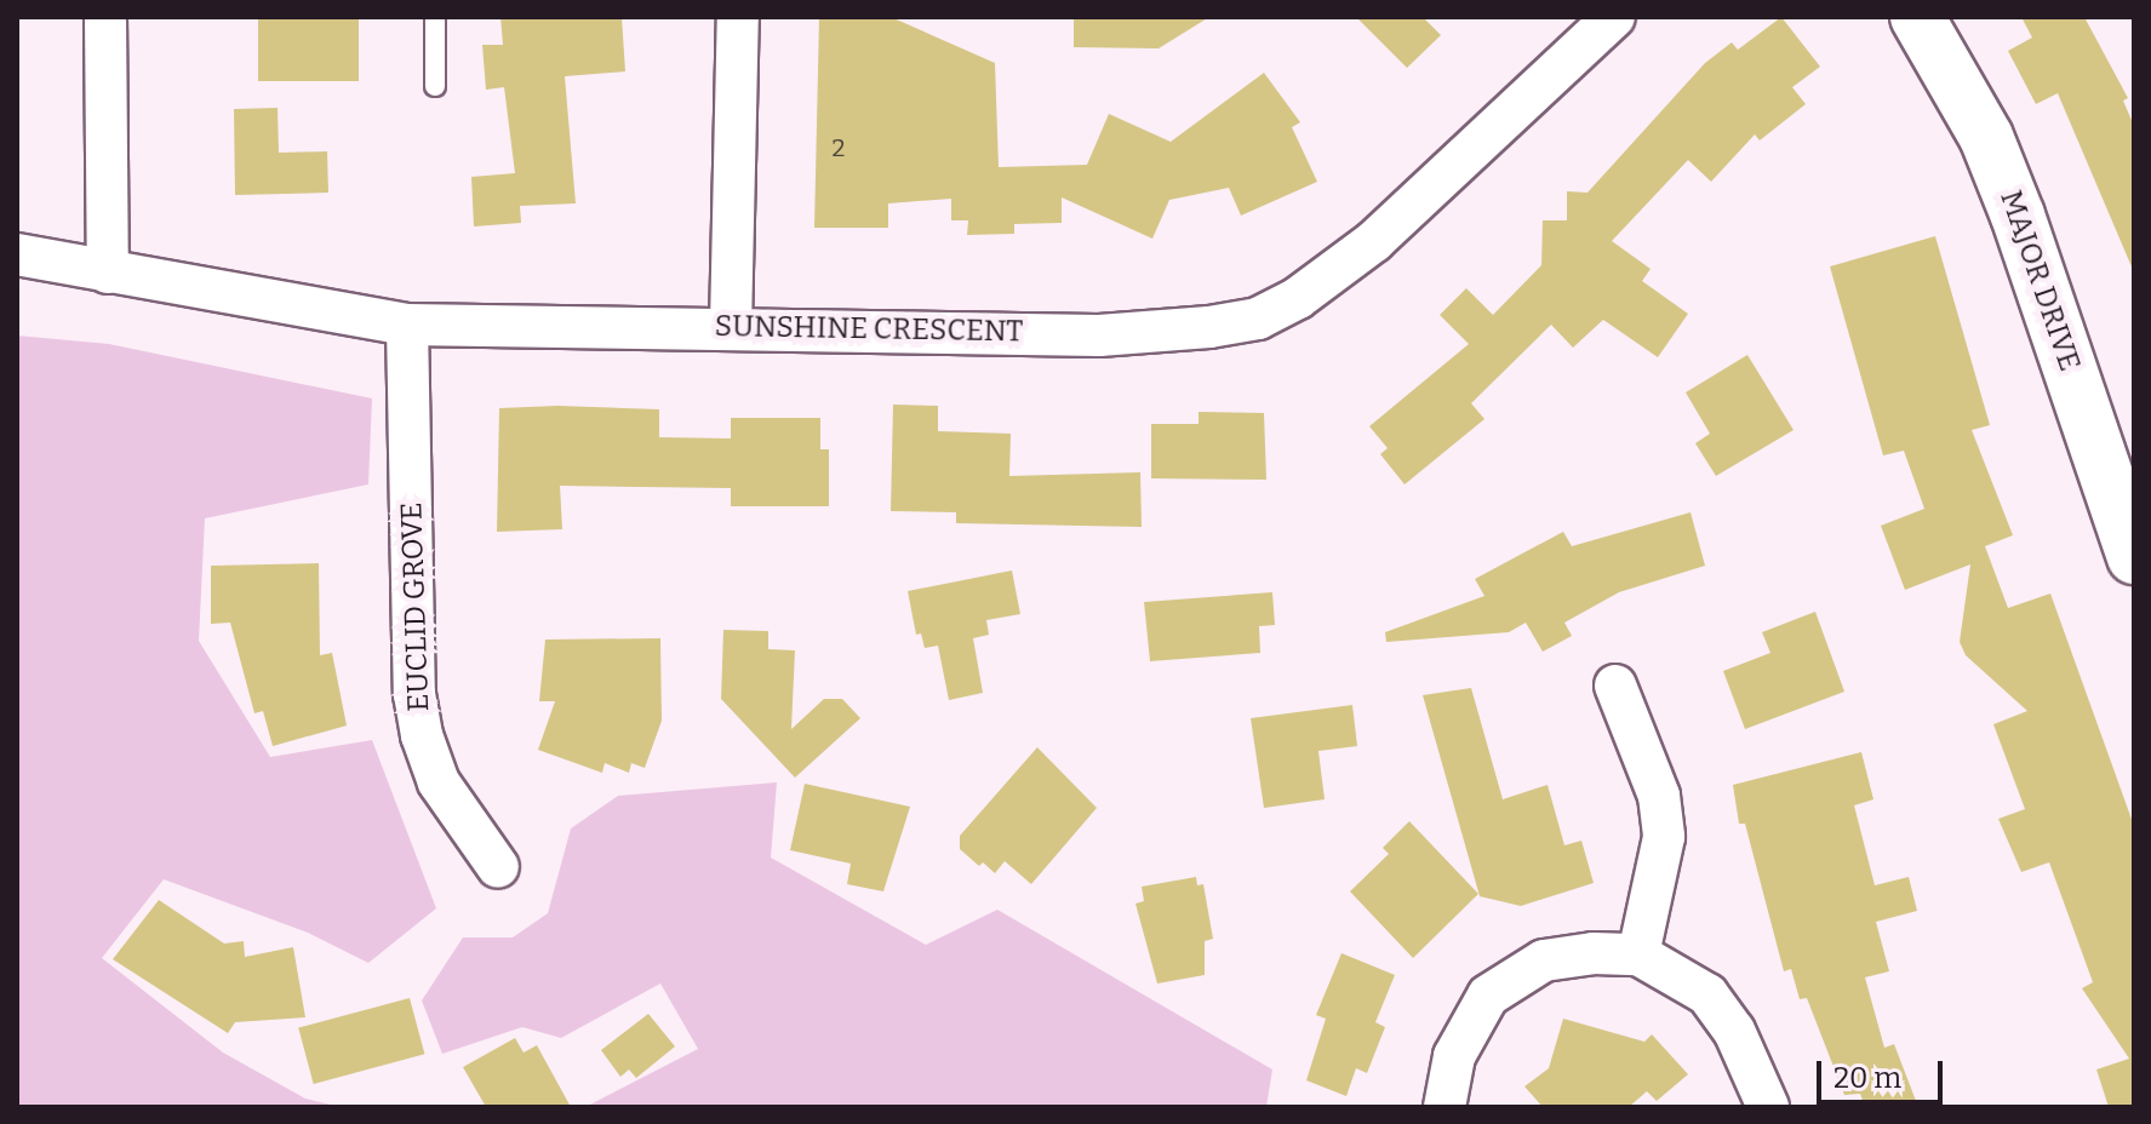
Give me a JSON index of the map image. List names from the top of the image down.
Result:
{
  "streets": {
    "street": ["MAJOR DRIVE", "SUNSHINE CRESCENT", "EUCLID GROVE"]
  },
  "crossings": [
    ["SUNSHINE CRESCENT", "EUCLID GROVE"]
  ],
  "house_numbers": ["2"],
  "scale_bar": "20 m"
}
